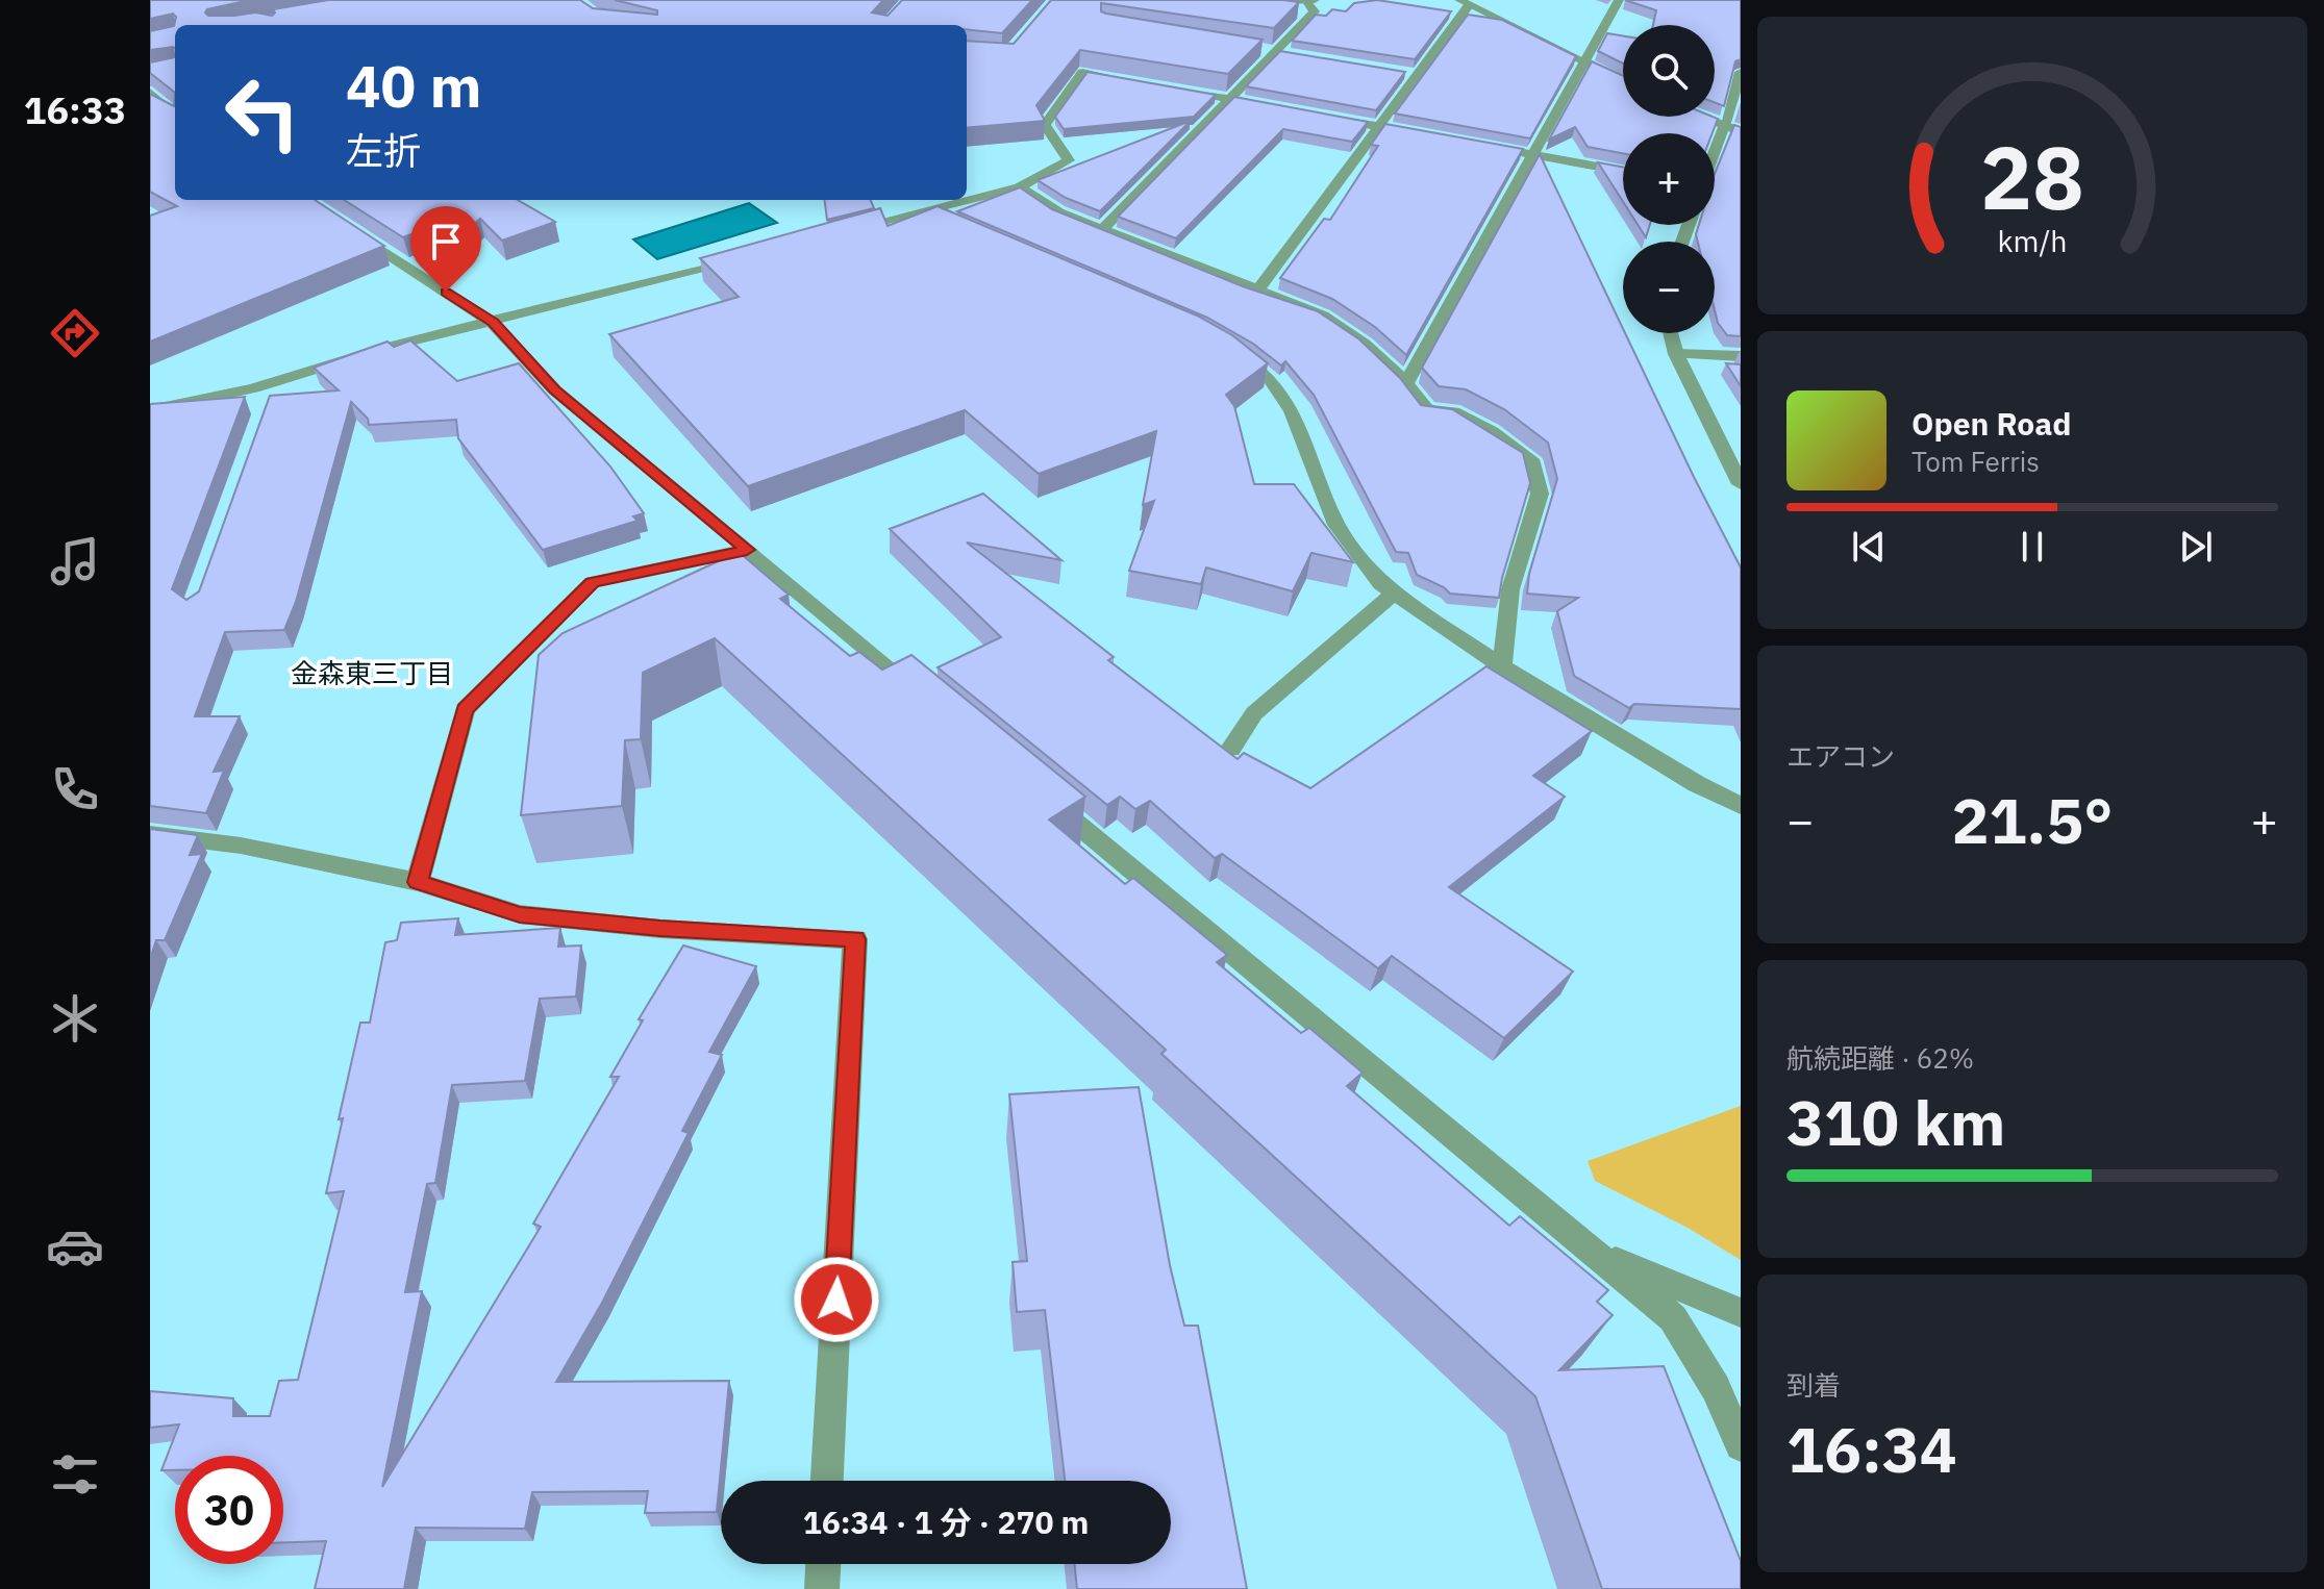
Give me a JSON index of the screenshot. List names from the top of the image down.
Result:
{
  "districts": ["金森東三丁目"],
  "page": {
    "tabs": "16:33",
    "map_buttons": ["+", "−"],
    "turn": ["40 m", "左折"],
    "song": ["Open Road", "Tom Ferris"],
    "tile": [
      "エアコン",
      ["航続距離 · 62%", "310 km"],
      ["到着", "16:34"]
    ],
    "heat": ["−", "21.5°", "+"],
    "limit": "30",
    "trip": "16:34 · 1 分 · 270 m",
    "gauge": ["28", "km/h"]
  }
}
